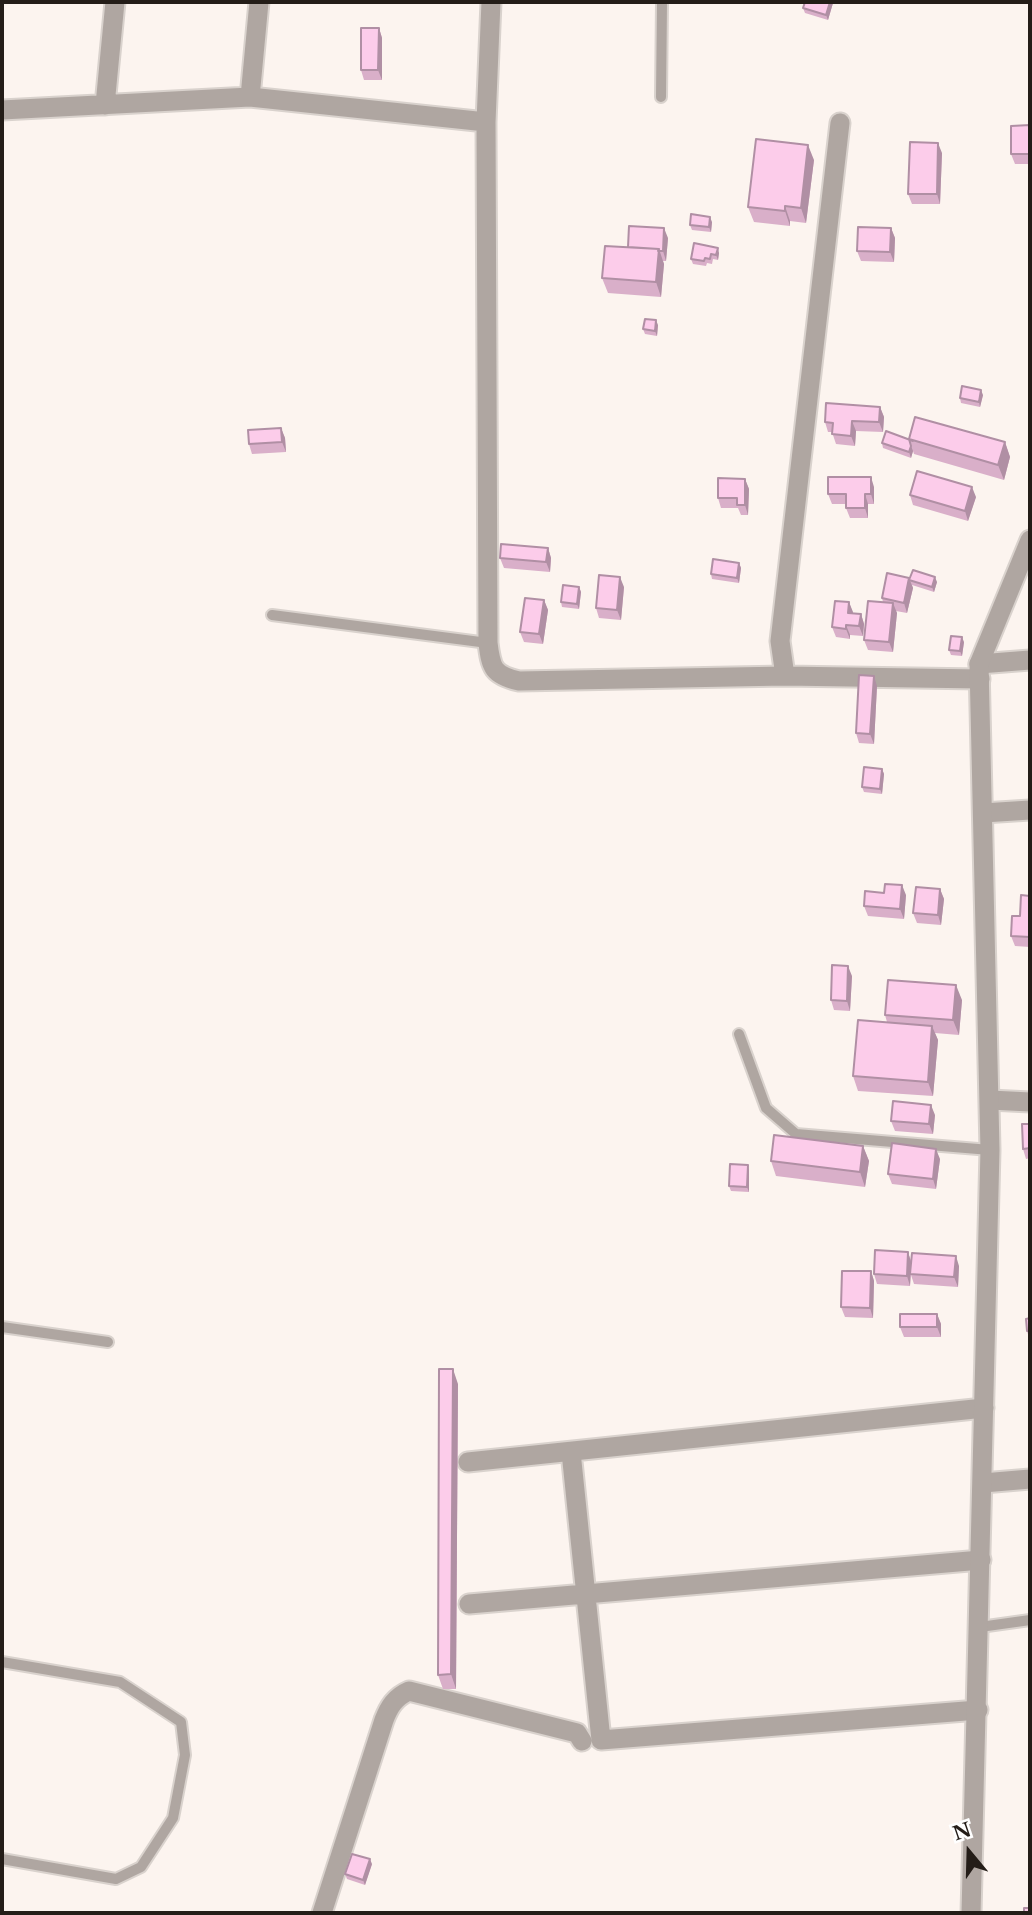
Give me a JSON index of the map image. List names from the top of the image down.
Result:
{
  "north": "top"
}
